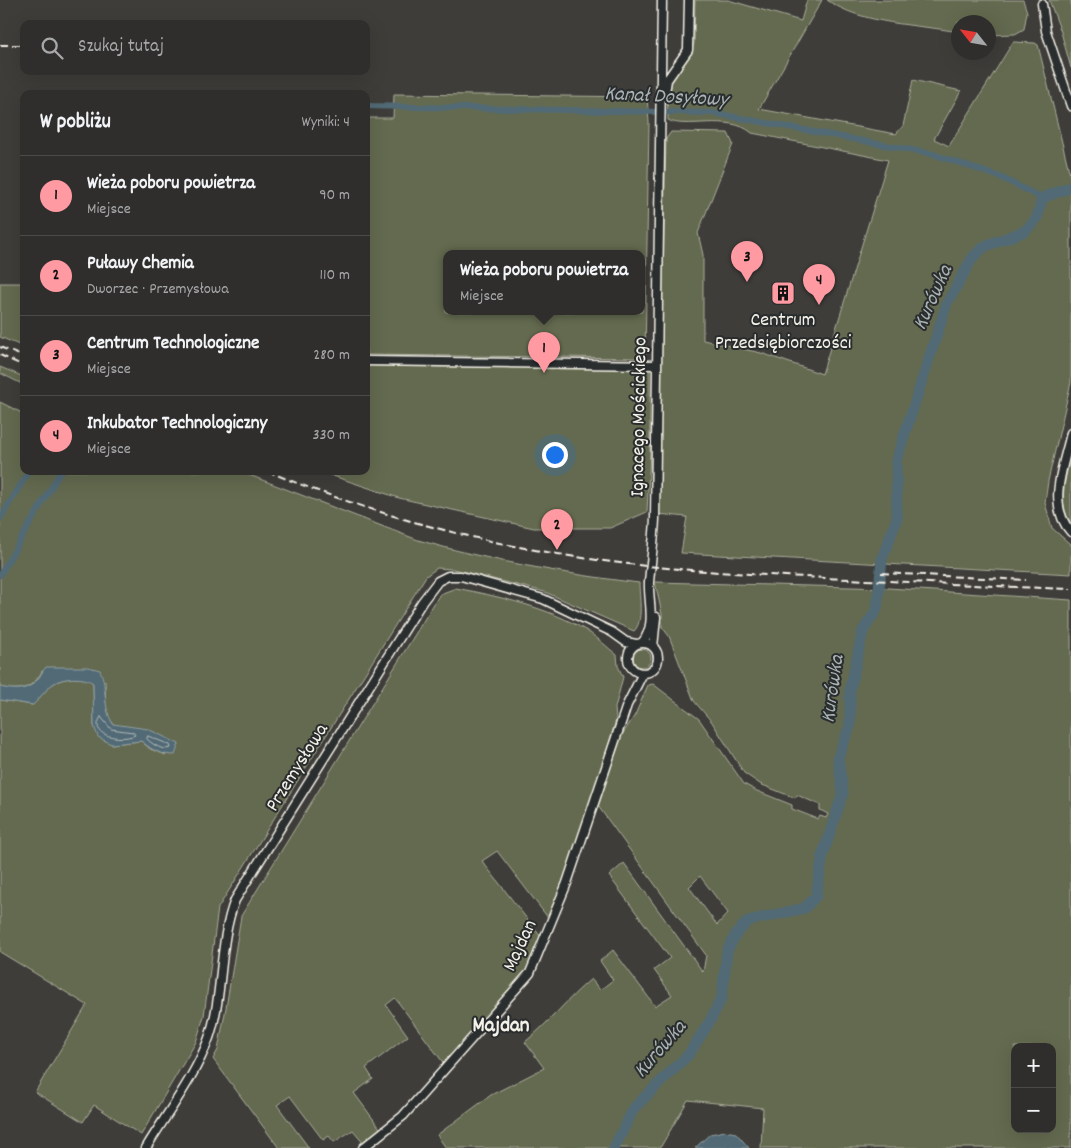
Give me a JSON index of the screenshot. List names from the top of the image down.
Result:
{
  "streets": {
    "street": ["Ignacego Mościckiego", "Przemysłowa", "Majdan"]
  },
  "crossings": [
    ["Ignacego Mościckiego", "Przemysłowa"],
    ["Ignacego Mościckiego", "Majdan"],
    ["Przemysłowa", "Majdan"]
  ],
  "districts": ["Majdan"],
  "water": ["Kanał Dosyłowy", "Kurówka"],
  "places": {
    "building": ["Centrum Przedsiębiorczości"]
  },
  "north": "top left",
  "page": {
    "search": "Szukaj tutaj",
    "heading": ["W pobliżu", "Wyniki: 4"],
    "list": [
      {
        "mark": "1",
        "name": "Wieża poboru powietrza",
        "note": "Miejsce",
        "value": "90 m"
      },
      {
        "mark": "2",
        "name": "Puławy Chemia",
        "note": "Dworzec · Przemysłowa",
        "value": "110 m"
      },
      {
        "mark": "3",
        "name": "Centrum Technologiczne",
        "note": "Miejsce",
        "value": "280 m"
      },
      {
        "mark": "4",
        "name": "Inkubator Technologiczny",
        "note": "Miejsce",
        "value": "330 m"
      }
    ],
    "pins": [
      "3",
      "4",
      "1",
      "2"
    ],
    "popup": ["Wieża poboru powietrza", "Miejsce"],
    "map_buttons": ["+", "−"]
  }
}
